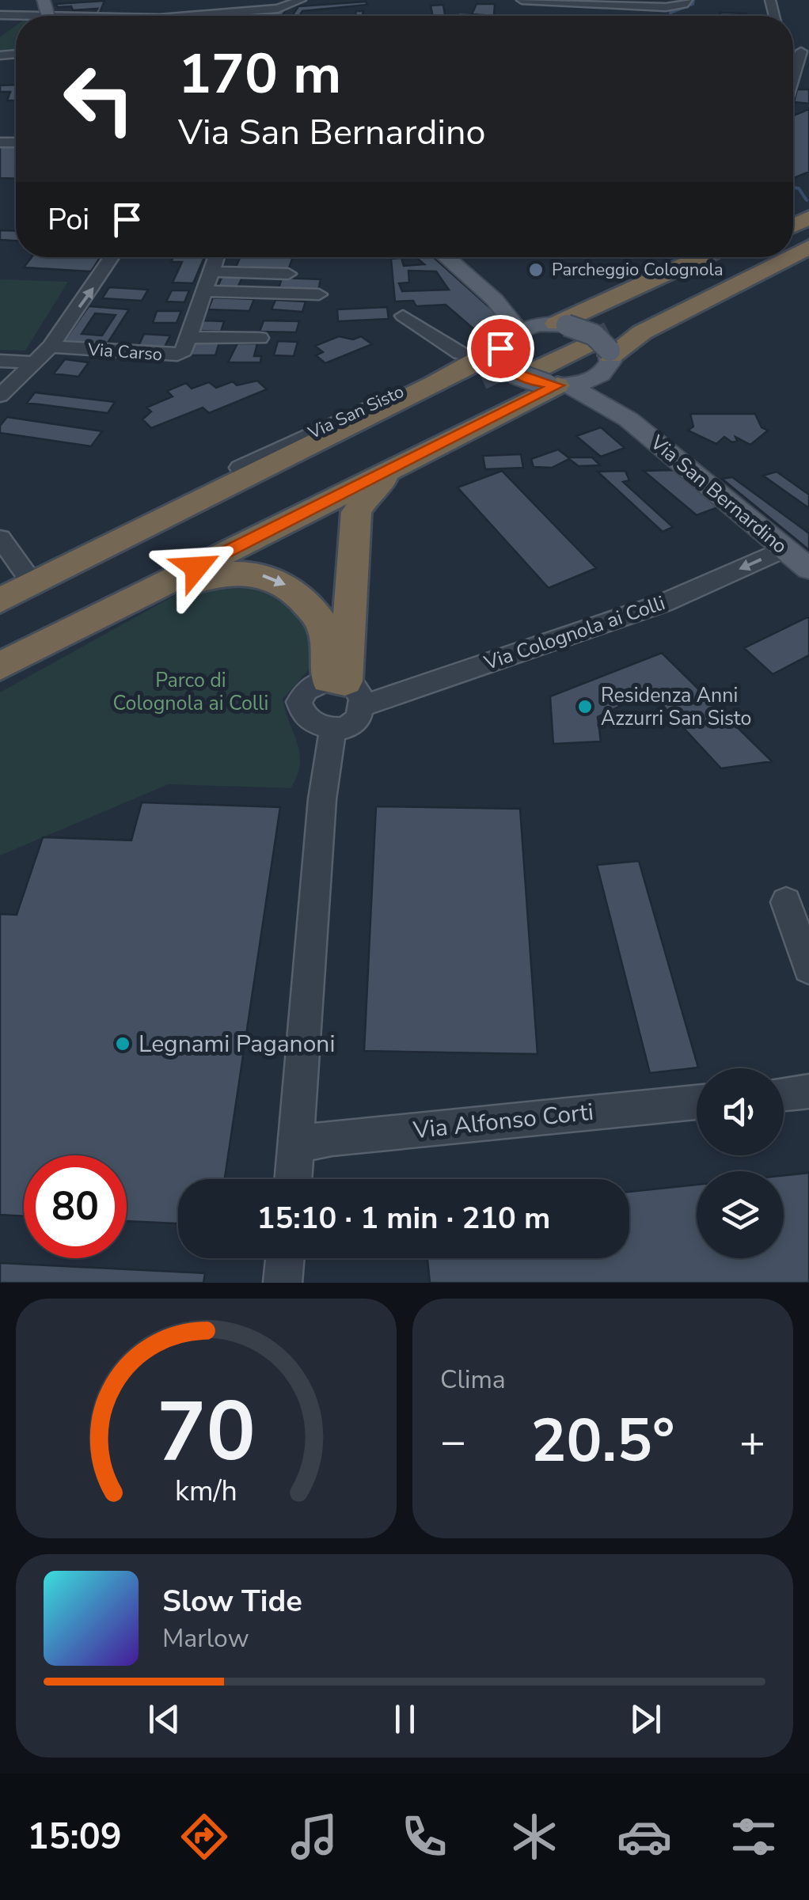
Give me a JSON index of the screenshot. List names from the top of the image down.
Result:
{
  "streets": {
    "main road": ["Via San Bernardino"],
    "street": ["Via Carso", "Via Colognola ai Colli", "Via Alfonso Corti"]
  },
  "crossings": [
    ["Via San Bernardino", "Via Colognola ai Colli"]
  ],
  "one_way": ["Via Colognola ai Colli"],
  "parks": ["Parco di Colognola ai Colli"],
  "places": ["Parcheggio Colognola", "Residenza Anni Azzurri San Sisto", "Legnami Paganoni"],
  "page": {
    "turn": ["170 m", "Via San Bernardino"],
    "then": "Poi",
    "limit": "80",
    "trip": "15:10 · 1 min · 210 m",
    "tile": "Clima",
    "heat": ["−", "20.5°", "+"],
    "song": ["Slow Tide", "Marlow"],
    "tabs": "15:09",
    "gauge": ["70", "km/h"]
  }
}
